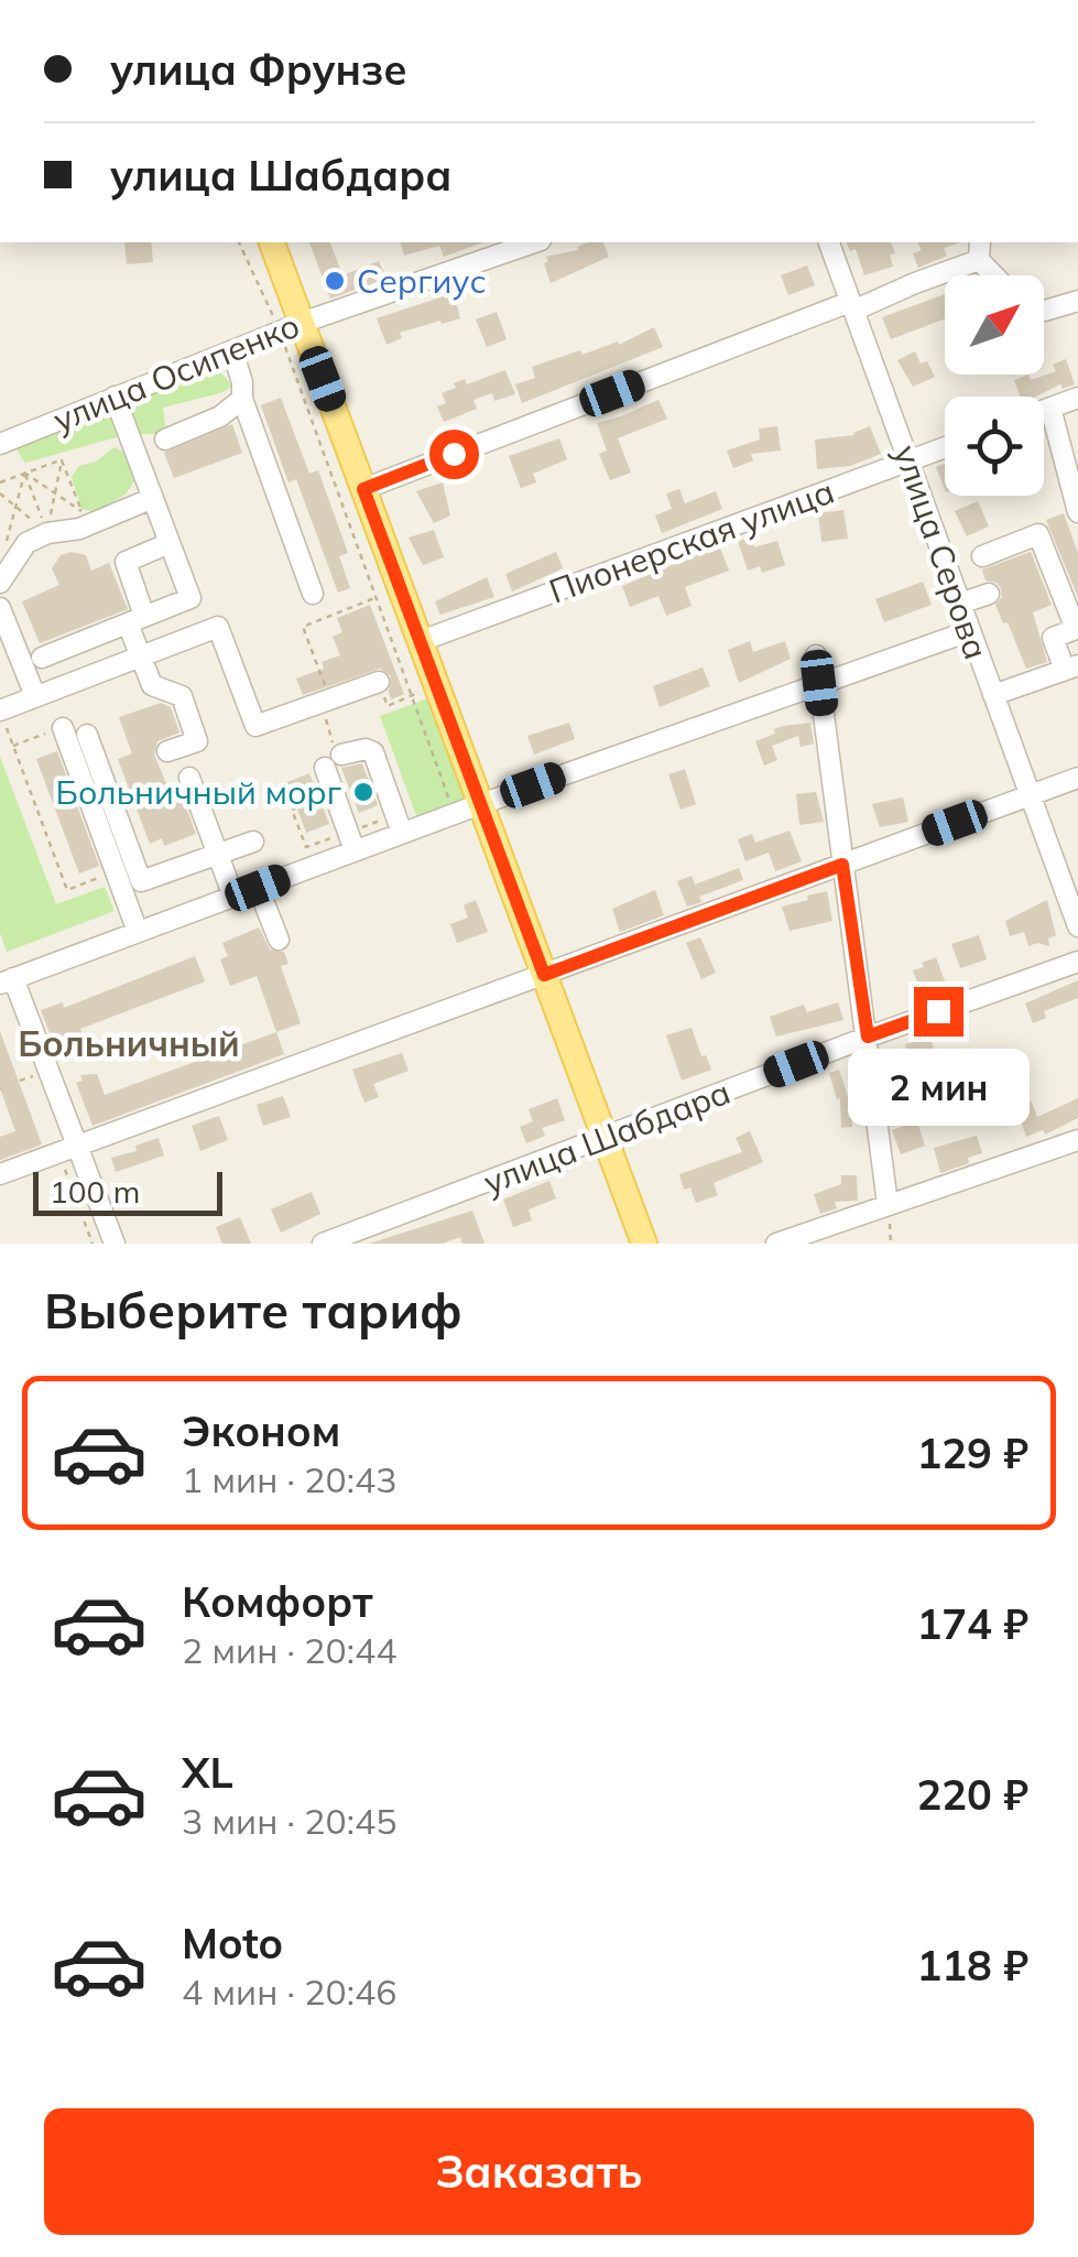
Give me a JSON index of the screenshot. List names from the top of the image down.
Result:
{
  "streets": {
    "street": [
      "улица Осипенко",
      "Пионерская улица",
      "улица Серова",
      "улица Шабдара"
    ]
  },
  "crossings": [
    ["Пионерская улица", "улица Серова"]
  ],
  "districts": ["Больничный"],
  "places": ["Сергиус", "Больничный морг"],
  "scale_bar": "100 m",
  "north": "top right",
  "page": {
    "banner": ["улица Фрунзе", "улица Шабдара"],
    "bubble": "2 мин",
    "scale": "100 m",
    "heading": "Выберите тариф",
    "list": [
      {
        "name": "Эконом",
        "note": "1 мин · 20:43",
        "value": "129 ₽"
      },
      {
        "name": "Комфорт",
        "note": "2 мин · 20:44",
        "value": "174 ₽"
      },
      {
        "name": "XL",
        "note": "3 мин · 20:45",
        "value": "220 ₽"
      },
      {
        "name": "Moto",
        "note": "4 мин · 20:46",
        "value": "118 ₽"
      }
    ],
    "buttons": "Заказать"
  }
}
